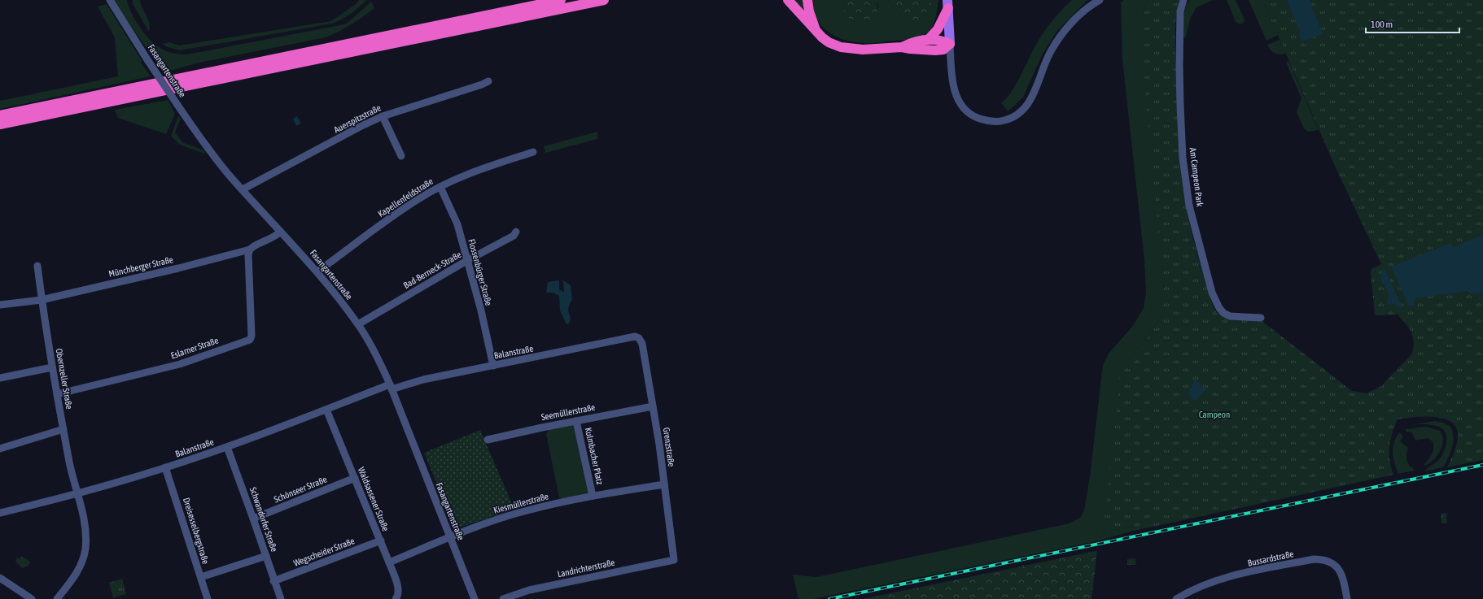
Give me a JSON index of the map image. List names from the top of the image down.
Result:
{
  "streets": {
    "street": [
      "Fasangartenstraße",
      "Auerspitzstraße",
      "Am Campeon Park",
      "Kapellenfeldstraße",
      "Münchberger Straße",
      "Bad-Berneck-Straße",
      "Flossenbürger Straße",
      "Eslarner Straße",
      "Balanstraße",
      "Obernzeller Straße",
      "Seemüllerstraße",
      "Grenzstraße",
      "Kulmbacher Platz",
      "Schönseer Straße",
      "Waldsassener Straße",
      "Kiesmüllerstraße",
      "Schwandorfer Straße",
      "Dreisesselbergstraße",
      "Wegscheider Straße",
      "Bussardstraße",
      "Landrichterstraße"
    ]
  },
  "crossings": [
    ["Fasangartenstraße", "Auerspitzstraße"],
    ["Fasangartenstraße", "Kapellenfeldstraße"],
    ["Fasangartenstraße", "Münchberger Straße"],
    ["Fasangartenstraße", "Bad-Berneck-Straße"],
    ["Fasangartenstraße", "Balanstraße"],
    ["Fasangartenstraße", "Kiesmüllerstraße"],
    ["Kapellenfeldstraße", "Flossenbürger Straße"],
    ["Münchberger Straße", "Eslarner Straße"],
    ["Münchberger Straße", "Obernzeller Straße"],
    ["Bad-Berneck-Straße", "Flossenbürger Straße"],
    ["Flossenbürger Straße", "Balanstraße"],
    ["Eslarner Straße", "Obernzeller Straße"],
    ["Balanstraße", "Obernzeller Straße"],
    ["Balanstraße", "Grenzstraße"],
    ["Balanstraße", "Waldsassener Straße"],
    ["Balanstraße", "Schwandorfer Straße"],
    ["Balanstraße", "Dreisesselbergstraße"],
    ["Seemüllerstraße", "Grenzstraße"],
    ["Seemüllerstraße", "Kulmbacher Platz"],
    ["Grenzstraße", "Kiesmüllerstraße"],
    ["Grenzstraße", "Landrichterstraße"],
    ["Kulmbacher Platz", "Kiesmüllerstraße"],
    ["Schönseer Straße", "Waldsassener Straße"],
    ["Schönseer Straße", "Schwandorfer Straße"],
    ["Waldsassener Straße", "Kiesmüllerstraße"],
    ["Waldsassener Straße", "Wegscheider Straße"],
    ["Schwandorfer Straße", "Wegscheider Straße"]
  ],
  "parks": ["Campeon"],
  "scale_bar": "100 m"
}
